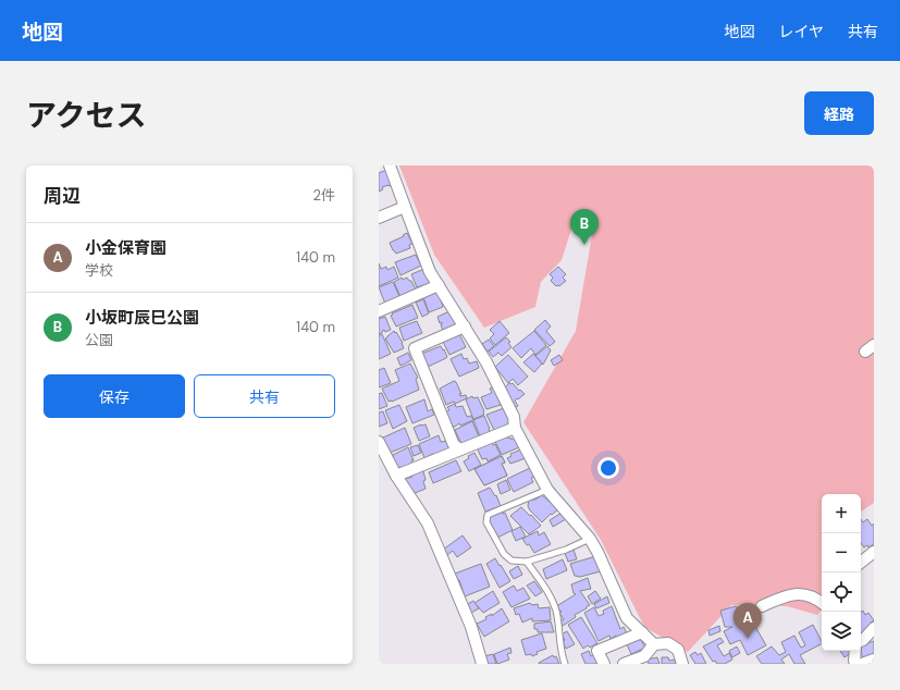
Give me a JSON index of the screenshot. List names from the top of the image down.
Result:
{
  "page": {
    "header": "地図",
    "nav": ["地図", "レイヤ", "共有"],
    "title": "アクセス",
    "buttons": [
      "経路",
      ["保存", "共有"]
    ],
    "heading": ["周辺", "2件"],
    "pins": ["B", "A"],
    "list": [
      {
        "mark": "A",
        "name": "小金保育園",
        "note": "学校",
        "value": "140 m"
      },
      {
        "mark": "B",
        "name": "小坂町辰巳公園",
        "note": "公園",
        "value": "140 m"
      }
    ],
    "map_buttons": ["+", "−"]
  }
}
